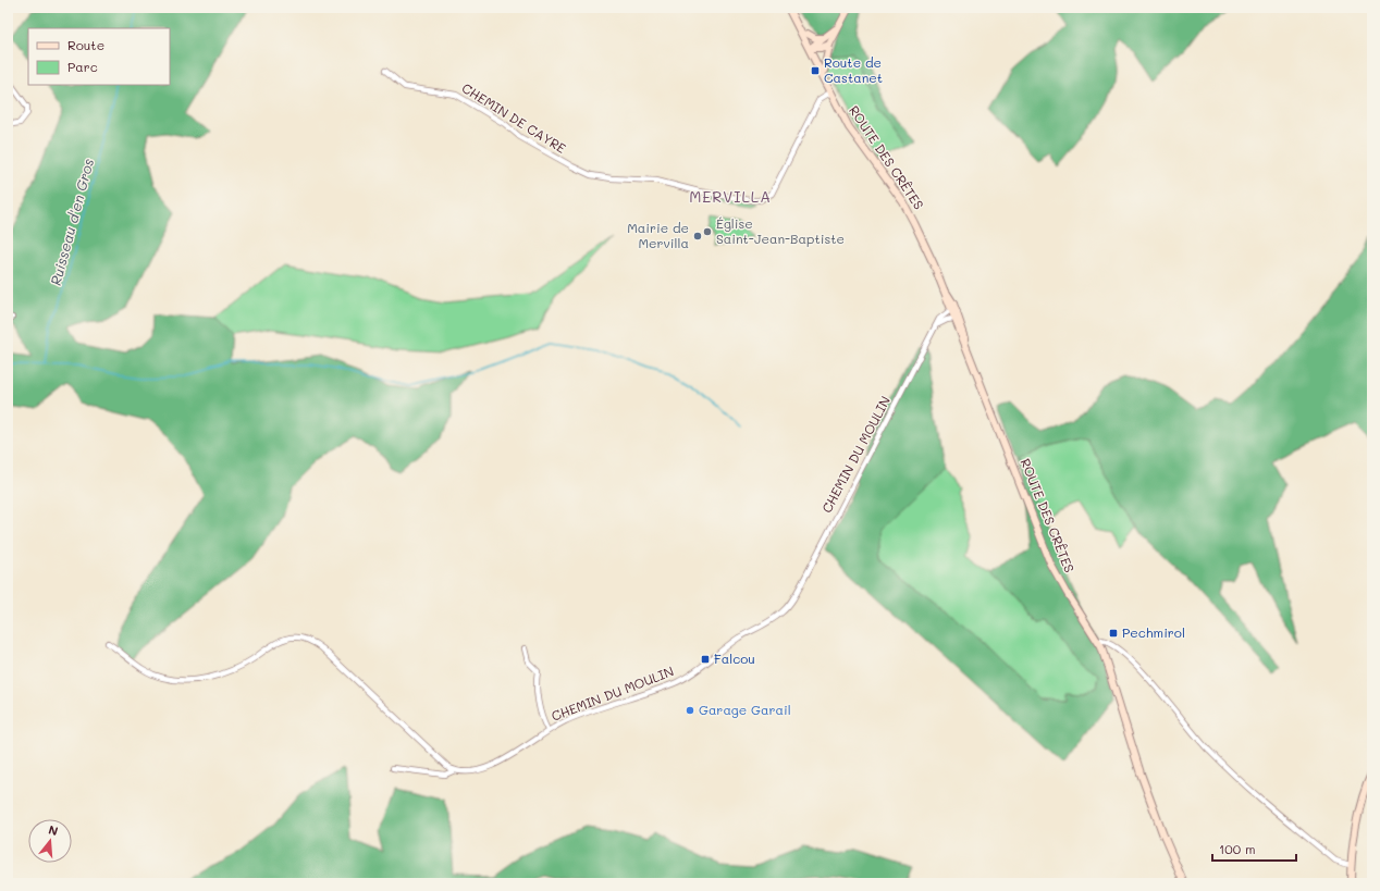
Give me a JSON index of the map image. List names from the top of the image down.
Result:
{
  "streets": {
    "street": ["CHEMIN DE CAYRE", "ROUTE DES CRÊTES", "CHEMIN DU MOULIN"]
  },
  "crossings": [
    ["CHEMIN DE CAYRE", "ROUTE DES CRÊTES"],
    ["ROUTE DES CRÊTES", "CHEMIN DU MOULIN"]
  ],
  "districts": ["MERVILLA"],
  "water": ["Ruisseau d'en Gros"],
  "places": {
    "transit": ["Route de Castanet", "Pechmirol", "Falcou"],
    "other": ["Église Saint-Jean-Baptiste", "Mairie de Mervilla", "Garage Garail"]
  },
  "legend": ["Route", "Parc"],
  "scale_bar": "100 m",
  "north": "top"
}
